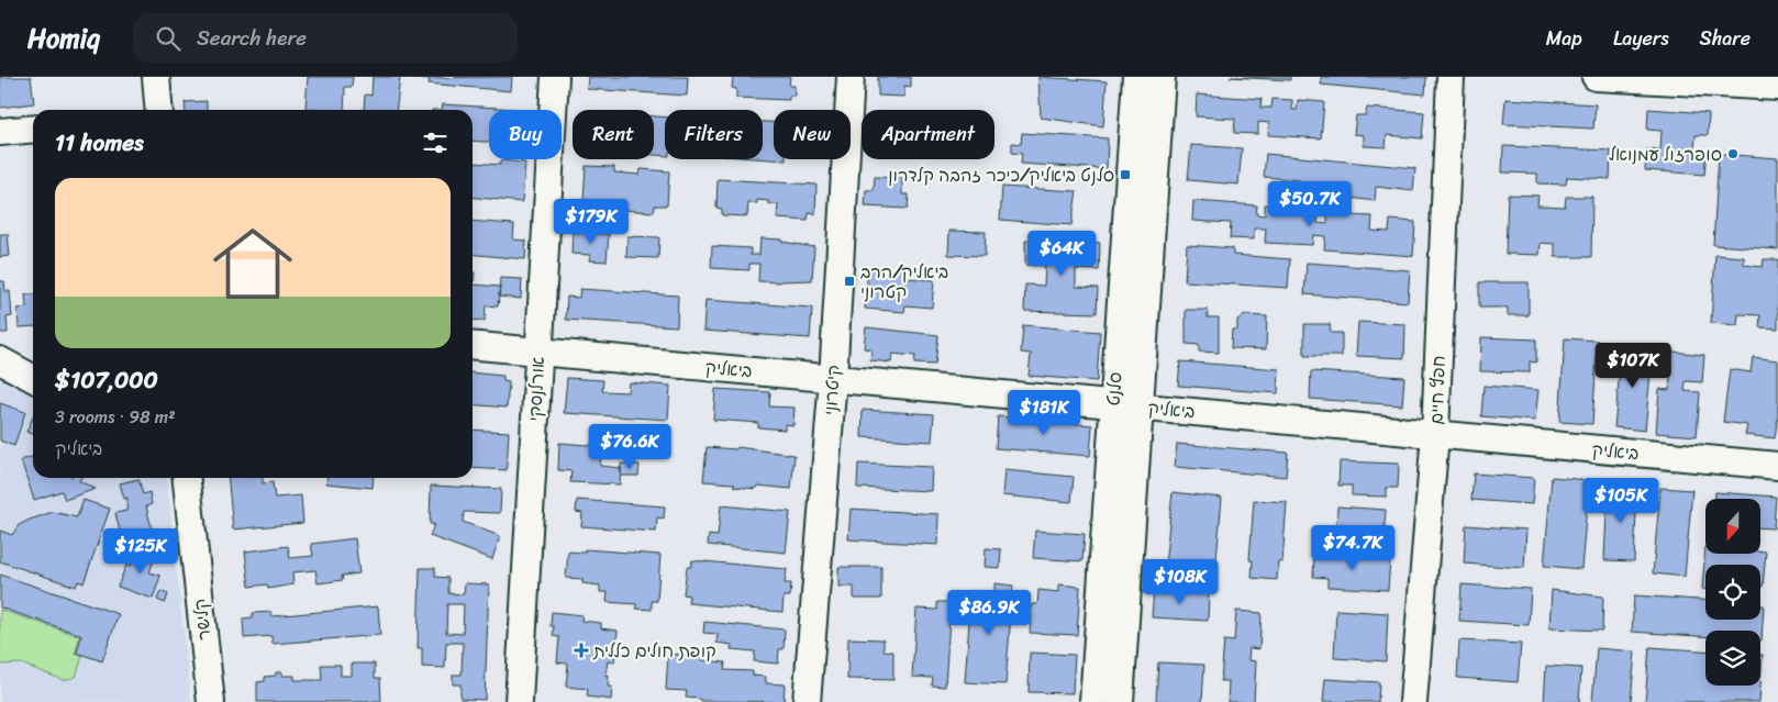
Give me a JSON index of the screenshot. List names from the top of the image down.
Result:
{
  "streets": {
    "street": [
      "ביאליק",
      "אורלנסקי",
      "סלנט",
      "קיטרוני",
      "חפץ חיים",
      "קלישר"
    ]
  },
  "crossings": [
    ["ביאליק", "אורלנסקי"],
    ["ביאליק", "סלנט"],
    ["ביאליק", "קיטרוני"],
    ["ביאליק", "חפץ חיים"]
  ],
  "places": {
    "other": ["סופרזול עמנואל"],
    "transit": ["סלנט ביאליק/כיכר זהבה קלדרון", "ביאליק/הרב קטרוני"],
    "health": ["קופת חולים כללית"]
  },
  "north": "bottom",
  "page": {
    "header": "Homiq",
    "search": "Search here",
    "nav": ["Map", "Layers", "Share"],
    "chip": [
      "Buy",
      "Rent",
      "Filters",
      "New",
      "Apartment"
    ],
    "heading": "11 homes",
    "list": [
      {
        "name": "$107,000",
        "note": "3 rooms · 98 m² · ביאליק"
      }
    ],
    "price": [
      "$50.7K",
      "$179K",
      "$64K",
      "$107K",
      "$181K",
      "$76.6K",
      "$105K",
      "$74.7K",
      "$125K",
      "$108K",
      "$86.9K"
    ]
  }
}
